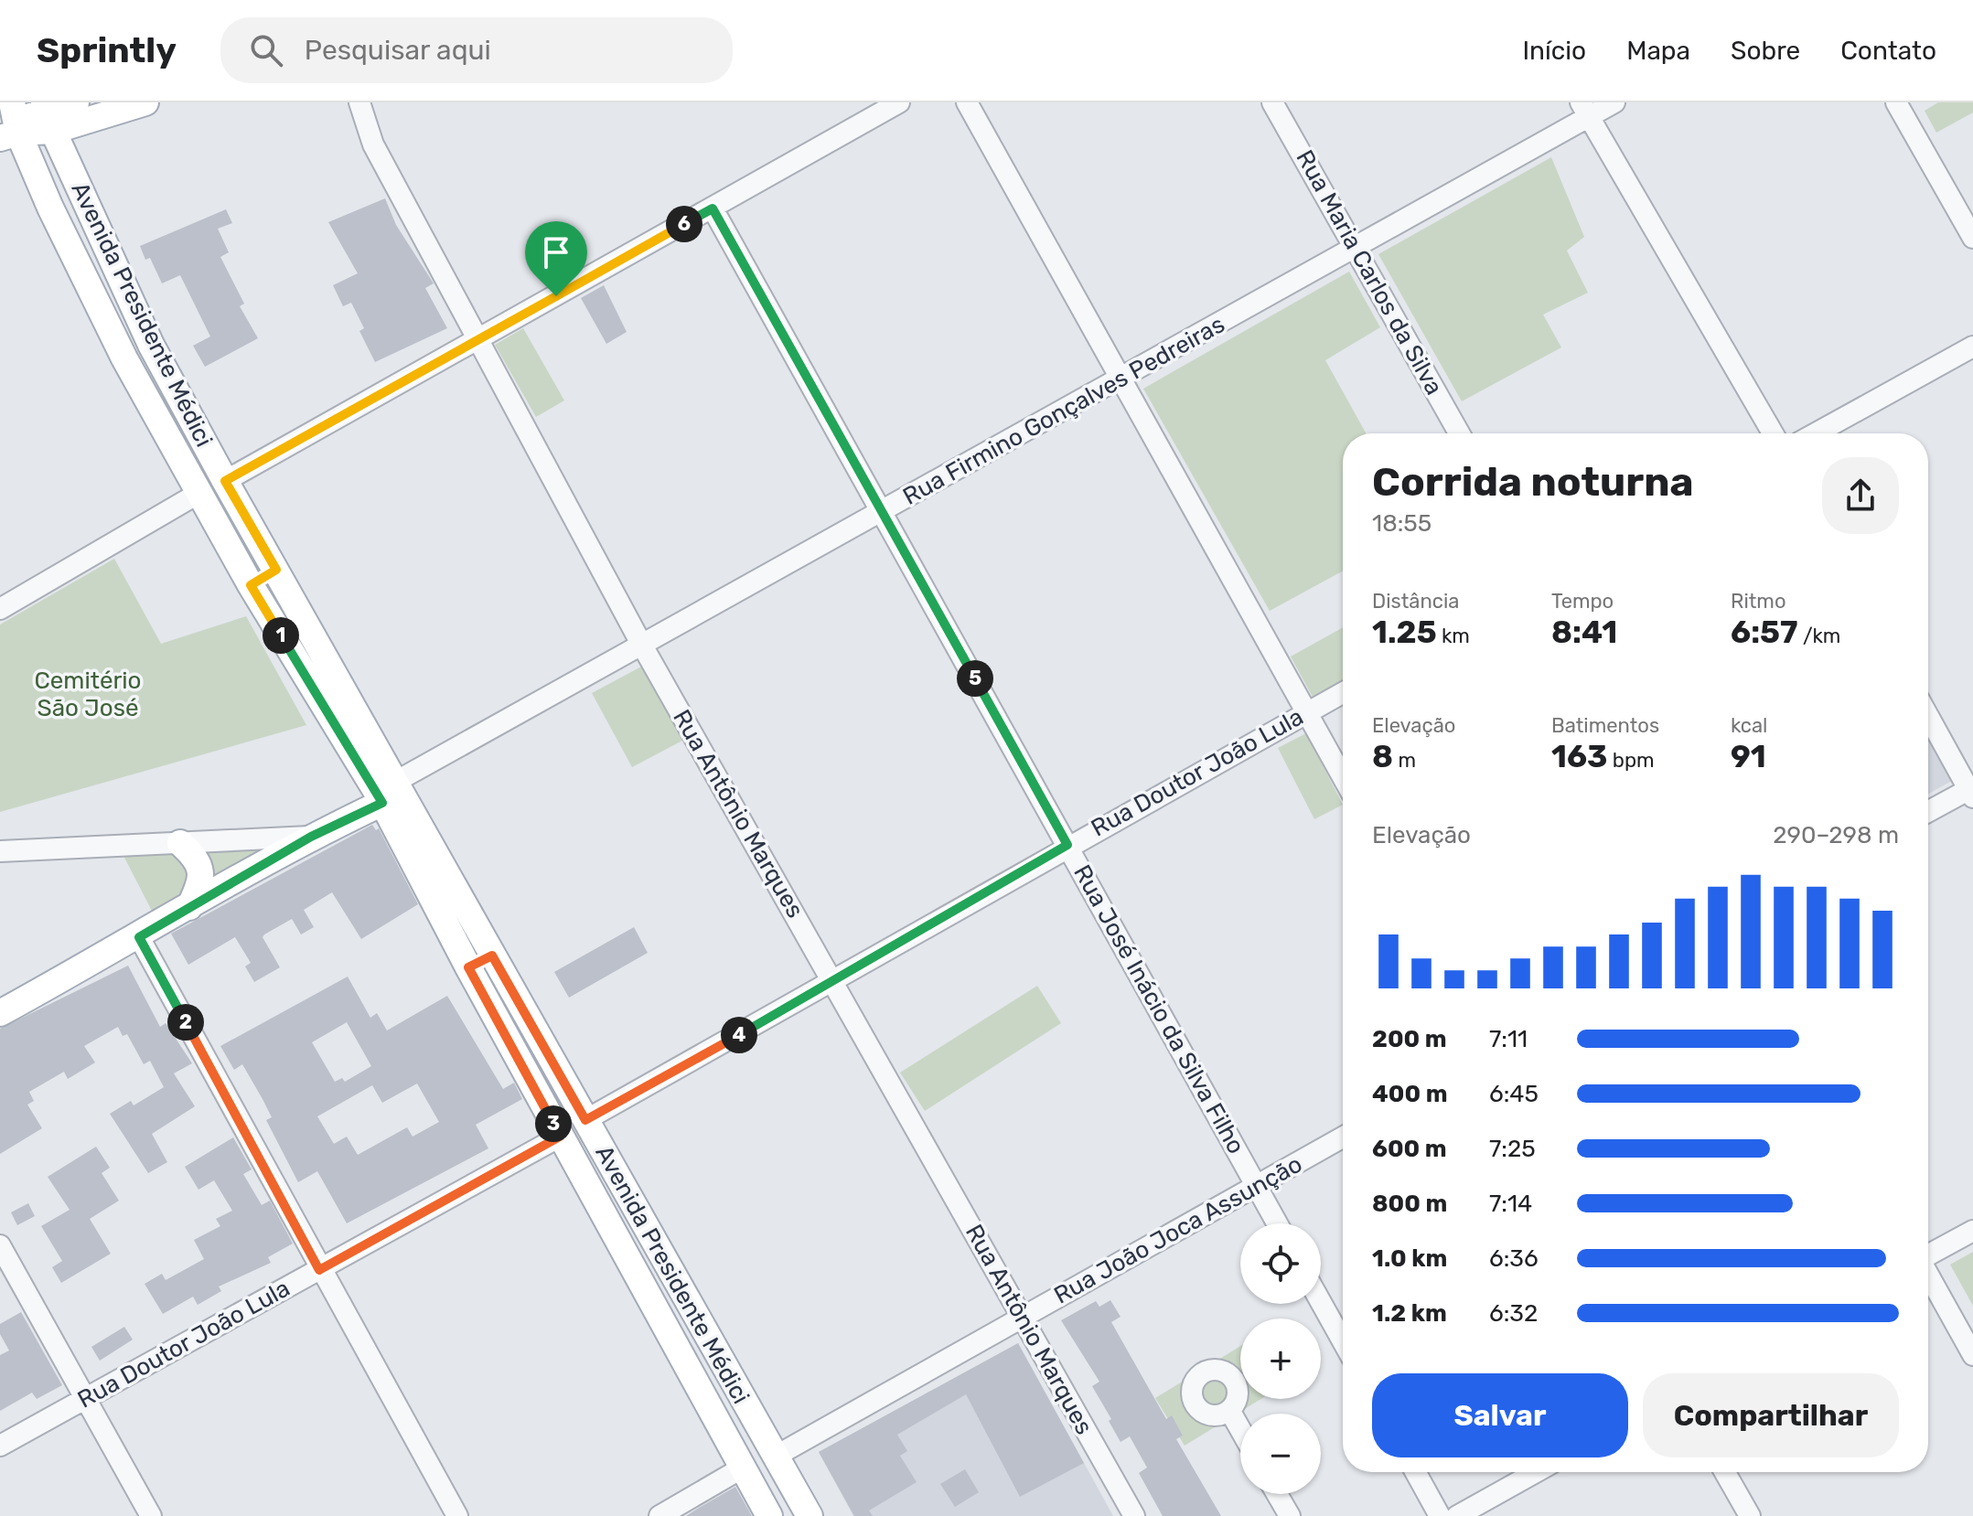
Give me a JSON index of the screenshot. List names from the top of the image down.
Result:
{
  "streets": {
    "main road": ["Avenida Presidente Médici"],
    "street": [
      "Rua Maria Carlos da Silva",
      "Rua Firmino Gonçalves Pedreiras",
      "Rua Doutor João Lula",
      "Rua Antônio Marques",
      "Rua José Inácio da Silva Filho",
      "Rua João Joca Assunção"
    ]
  },
  "crossings": [
    ["Rua Maria Carlos da Silva", "Rua Firmino Gonçalves Pedreiras"],
    ["Avenida Presidente Médici", "Rua Firmino Gonçalves Pedreiras"],
    ["Avenida Presidente Médici", "Rua Doutor João Lula"],
    ["Avenida Presidente Médici", "Rua João Joca Assunção"],
    ["Rua Firmino Gonçalves Pedreiras", "Rua Antônio Marques"],
    ["Rua Firmino Gonçalves Pedreiras", "Rua José Inácio da Silva Filho"],
    ["Rua Doutor João Lula", "Rua Antônio Marques"],
    ["Rua Doutor João Lula", "Rua José Inácio da Silva Filho"],
    ["Rua Antônio Marques", "Rua João Joca Assunção"],
    ["Rua José Inácio da Silva Filho", "Rua João Joca Assunção"]
  ],
  "parks": ["Cemitério São José"],
  "page": {
    "header": "Sprintly",
    "search": "Pesquisar aqui",
    "nav": [
      "Início",
      "Mapa",
      "Sobre",
      "Contato"
    ],
    "pins": [
      "6",
      "1",
      "5",
      "2",
      "4",
      "3"
    ],
    "heading": ["Corrida noturna", "18:55"],
    "stats": [
      ["Distância", "1.25 km"],
      ["Tempo", "8:41"],
      ["Ritmo", "6:57 /km"],
      ["Elevação", "8 m"],
      ["Batimentos", "163 bpm"],
      ["kcal", "91"]
    ],
    "chart": ["Elevação", "290–298 m"],
    "list": [
      {
        "name": "200 m",
        "note": "7:11"
      },
      {
        "name": "400 m",
        "note": "6:45"
      },
      {
        "name": "600 m",
        "note": "7:25"
      },
      {
        "name": "800 m",
        "note": "7:14"
      },
      {
        "name": "1.0 km",
        "note": "6:36"
      },
      {
        "name": "1.2 km",
        "note": "6:32"
      }
    ],
    "map_buttons": ["+", "−"],
    "buttons": ["Salvar", "Compartilhar"]
  }
}
